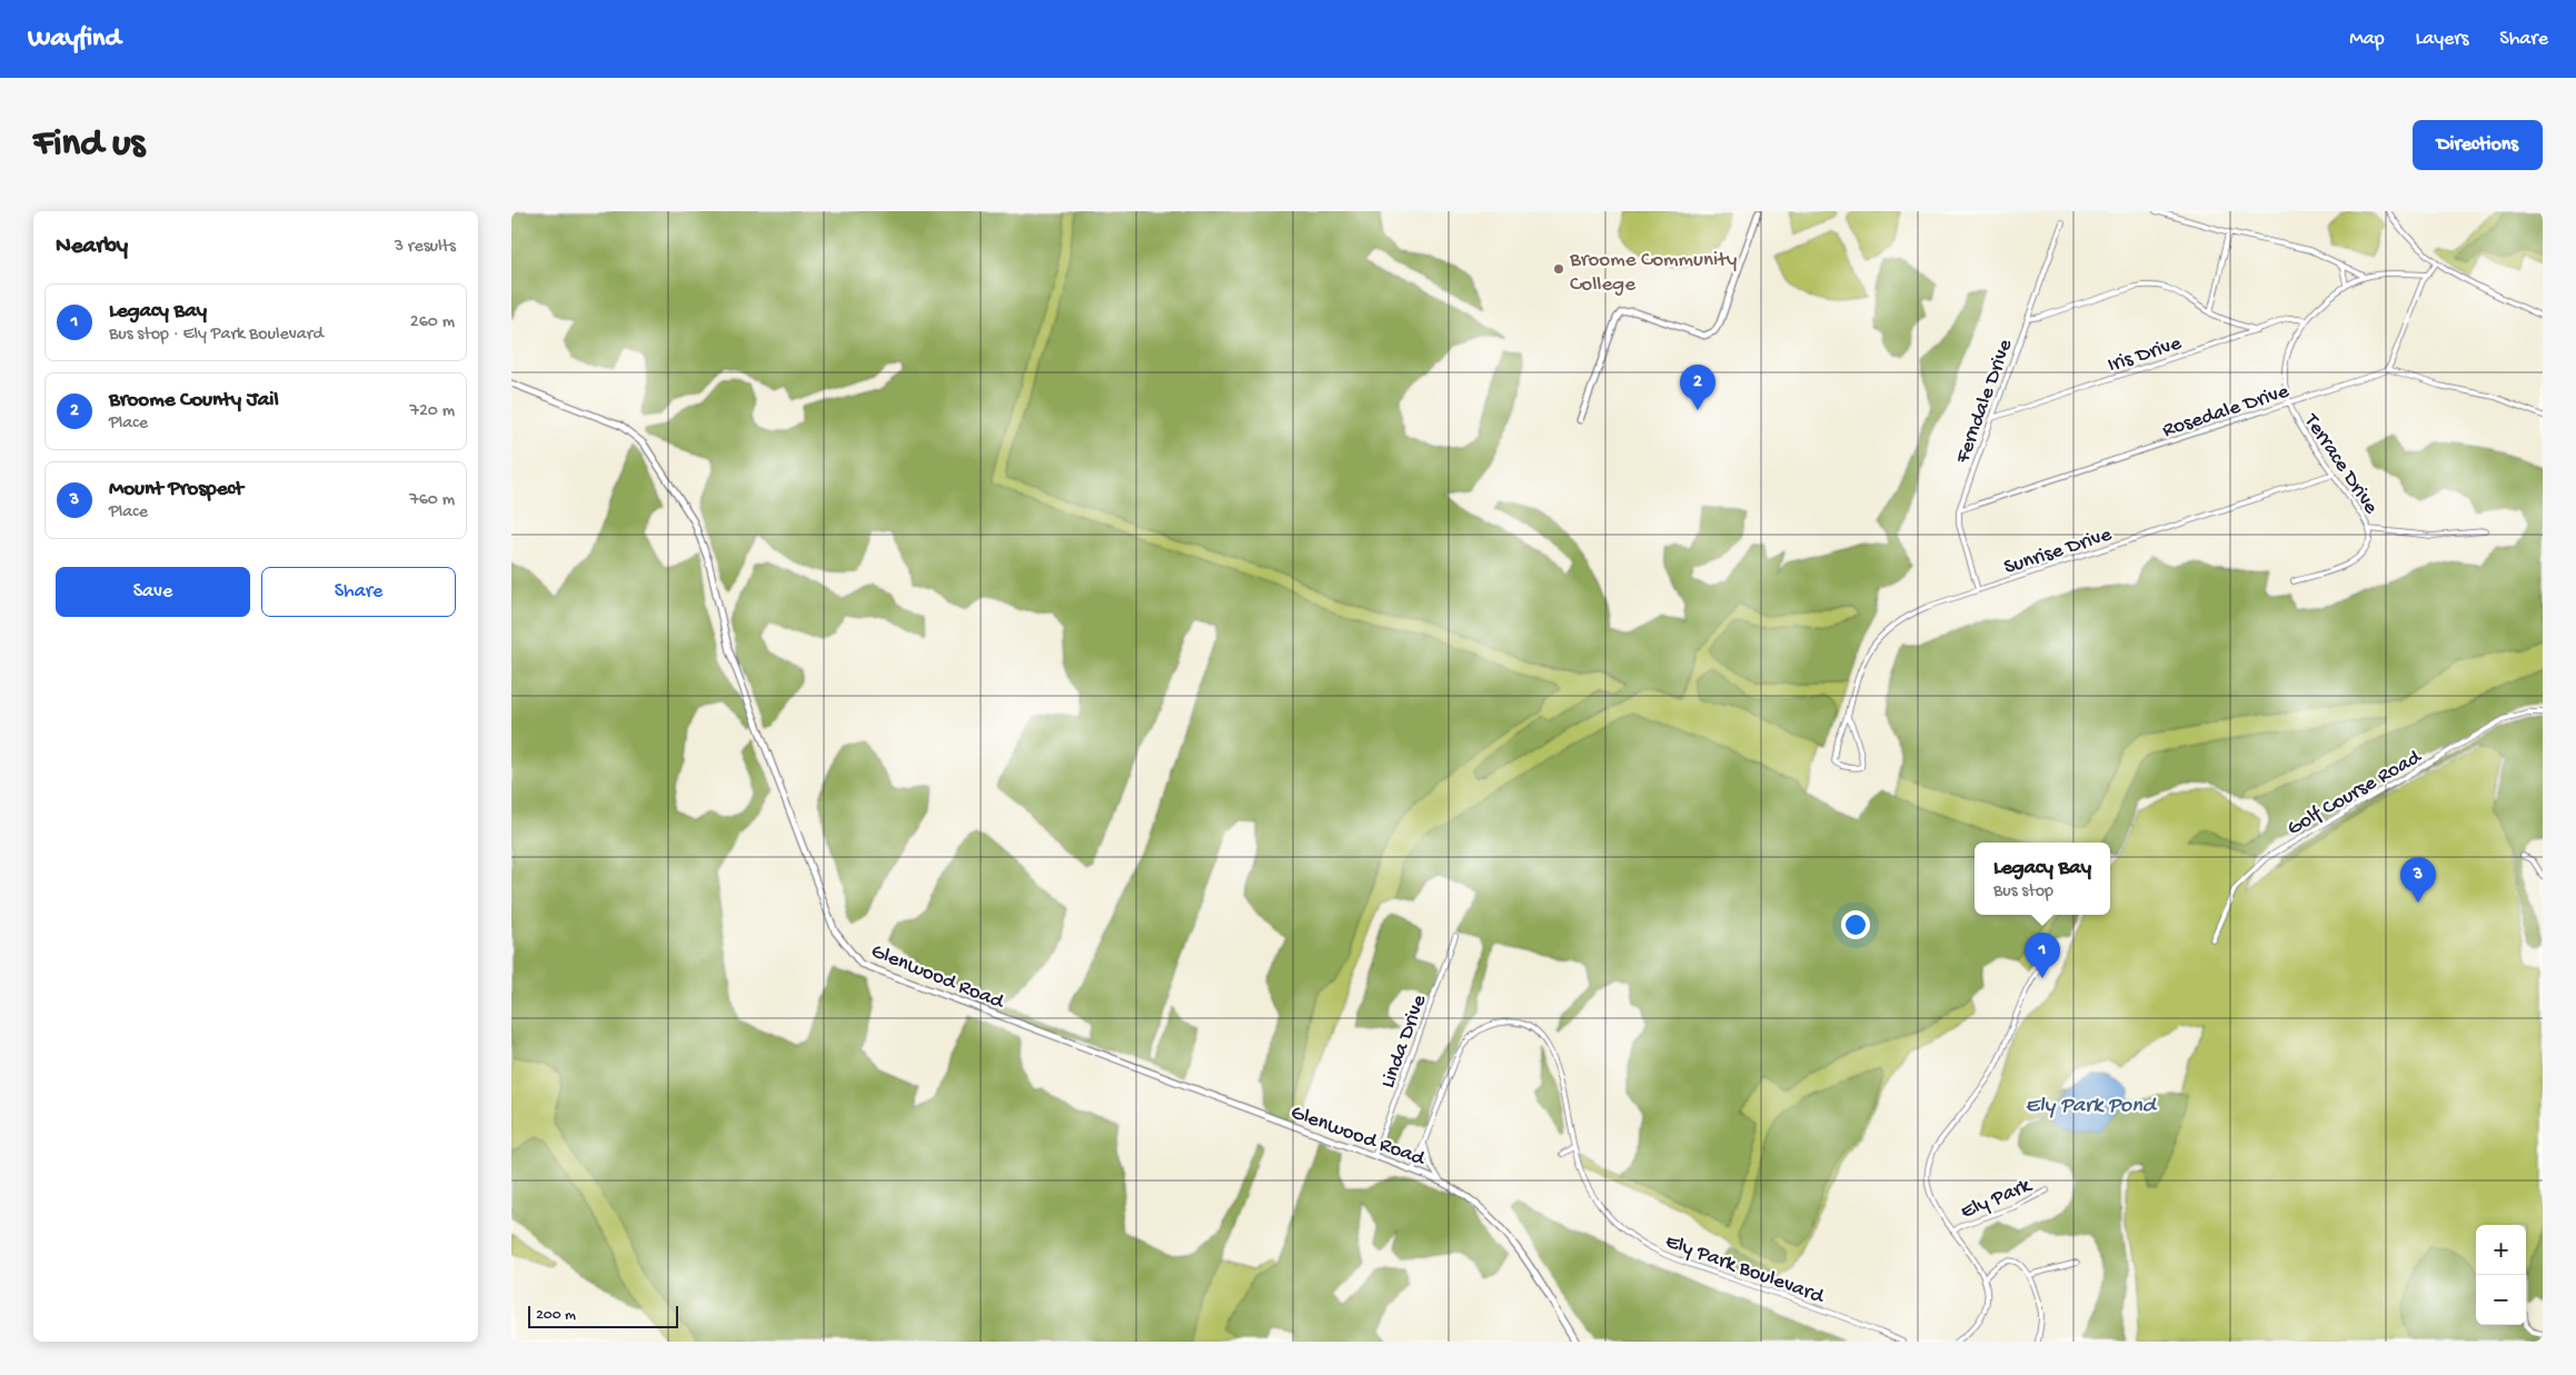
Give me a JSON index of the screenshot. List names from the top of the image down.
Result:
{
  "streets": {
    "street": [
      "Iris Drive",
      "Ferndale Drive",
      "Rosedale Drive",
      "Terrace Drive",
      "Sunrise Drive",
      "Golf Course Road",
      "Glenwood Road",
      "Linda Drive",
      "Ely Park",
      "Ely Park Boulevard"
    ]
  },
  "crossings": [
    ["Iris Drive", "Ferndale Drive"],
    ["Iris Drive", "Terrace Drive"],
    ["Ferndale Drive", "Rosedale Drive"],
    ["Ferndale Drive", "Sunrise Drive"],
    ["Rosedale Drive", "Terrace Drive"],
    ["Terrace Drive", "Sunrise Drive"],
    ["Glenwood Road", "Linda Drive"],
    ["Glenwood Road", "Ely Park Boulevard"]
  ],
  "water": ["Ely Park Pond"],
  "places": ["Broome Community College"],
  "scale_bar": "200 m",
  "page": {
    "header": "Wayfind",
    "nav": ["Map", "Layers", "Share"],
    "buttons": [
      "Directions",
      ["Save", "Share"]
    ],
    "title": "Find us",
    "heading": ["Nearby", "3 results"],
    "list": [
      {
        "mark": "1",
        "name": "Legacy Bay",
        "note": "Bus stop · Ely Park Boulevard",
        "value": "260 m"
      },
      {
        "mark": "2",
        "name": "Broome County Jail",
        "note": "Place",
        "value": "720 m"
      },
      {
        "mark": "3",
        "name": "Mount Prospect",
        "note": "Place",
        "value": "760 m"
      }
    ],
    "pins": ["2", "3", "1"],
    "popup": ["Legacy Bay", "Bus stop"],
    "map_buttons": ["+", "−"],
    "scale": "200 m"
  }
}
